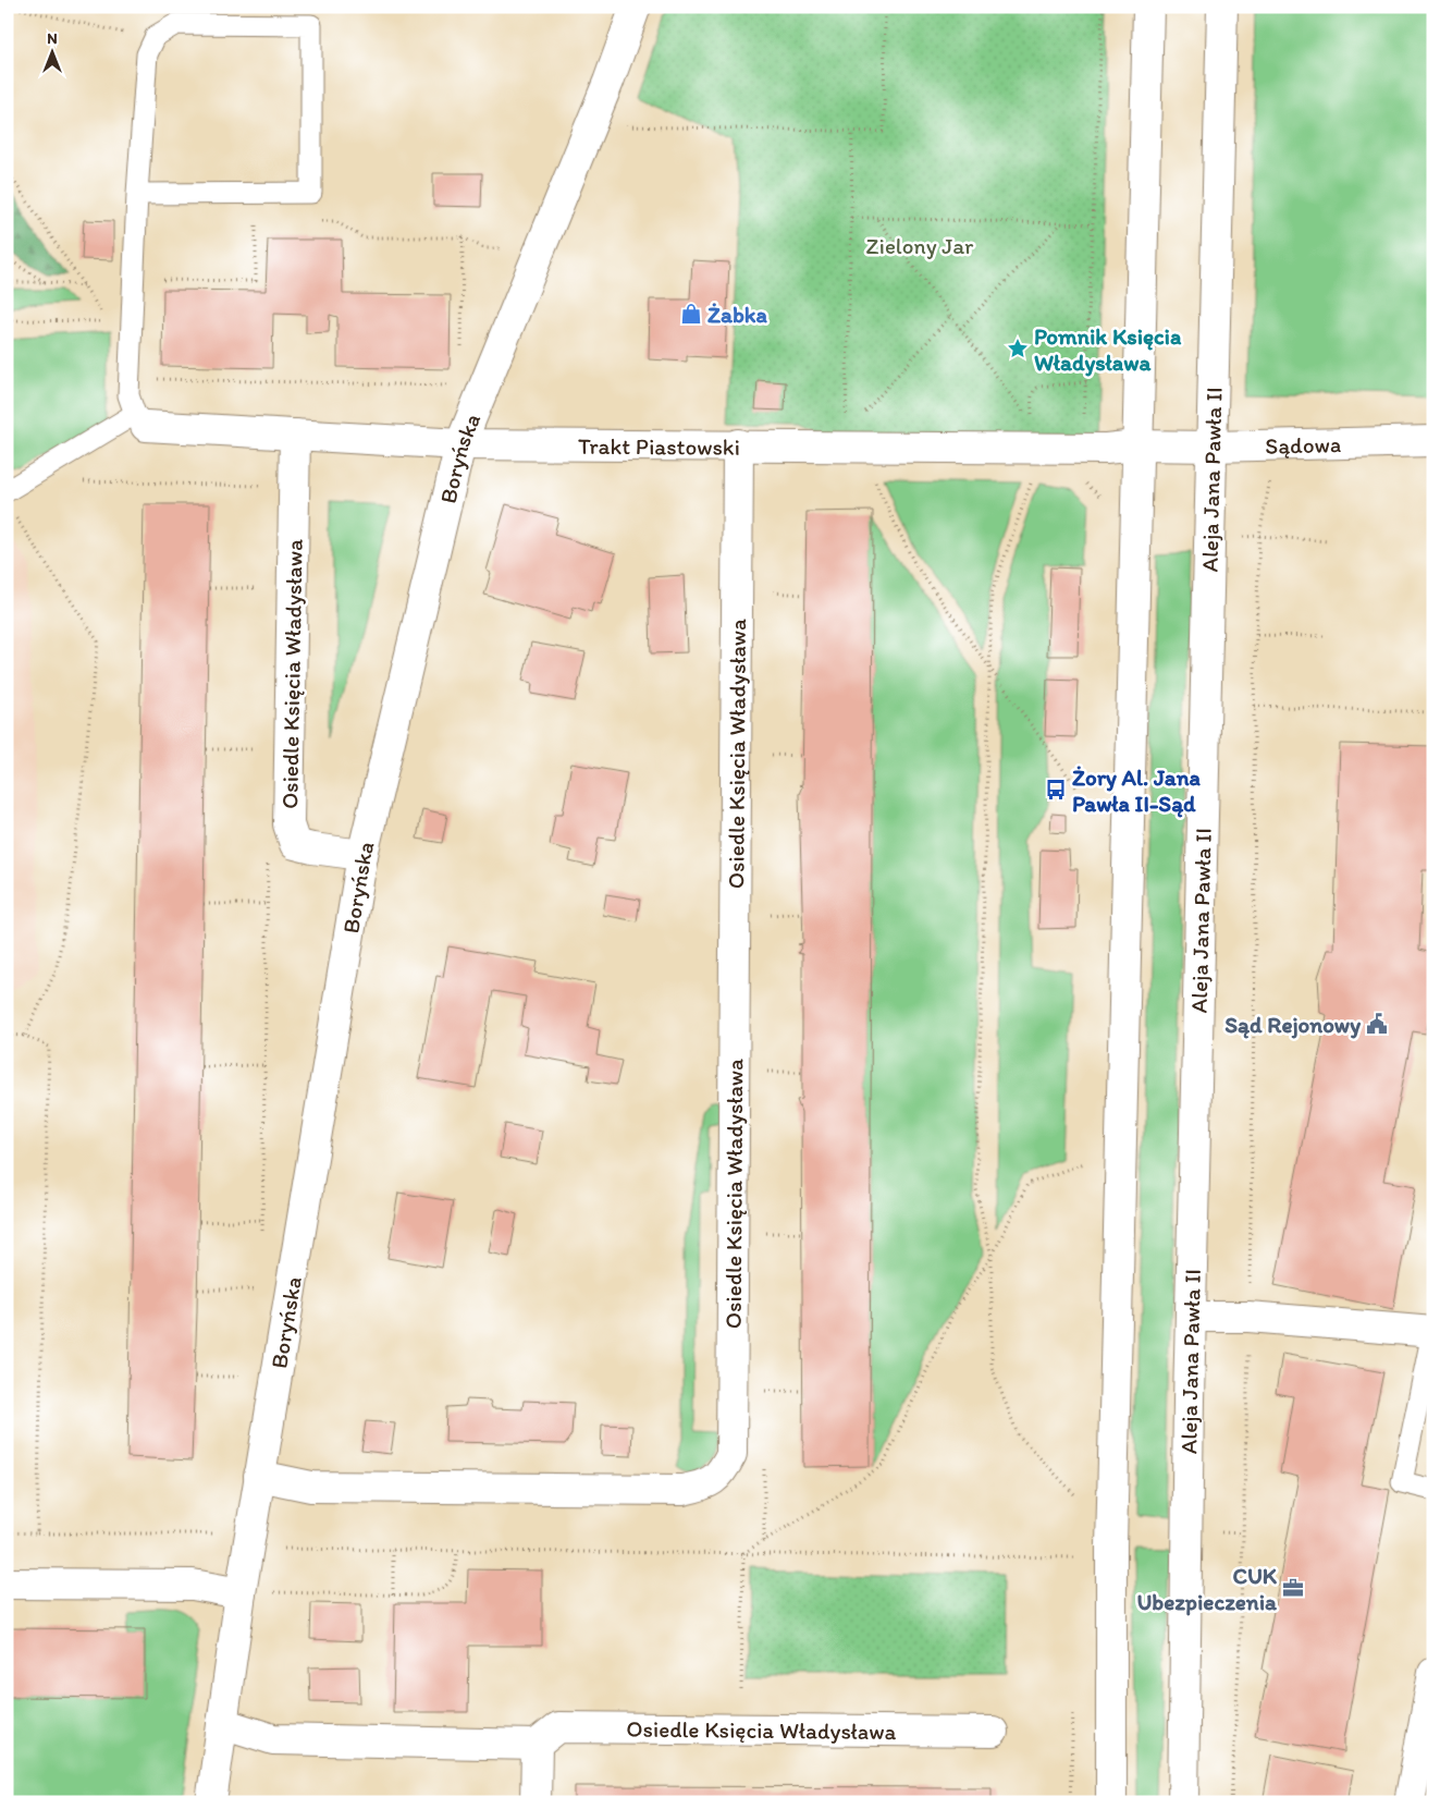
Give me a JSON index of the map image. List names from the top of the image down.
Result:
{
  "streets": {
    "street": [
      "Trakt Piastowski",
      "Sądowa",
      "Boryńska",
      "Aleja Jana Pawła II",
      "Osiedle Księcia Władysława"
    ]
  },
  "crossings": [
    ["Trakt Piastowski", "Sądowa"],
    ["Trakt Piastowski", "Boryńska"],
    ["Trakt Piastowski", "Osiedle Księcia Władysława"],
    ["Sądowa", "Aleja Jana Pawła II"],
    ["Boryńska", "Osiedle Księcia Władysława"]
  ],
  "parks": ["Zielony Jar"],
  "places": {
    "shop": ["Żabka"],
    "place": ["Pomnik Księcia Władysława"],
    "bus stop": ["Żory Al. Jana Pawła II-Sąd"],
    "public building": ["Sąd Rejonowy"],
    "office": ["CUK Ubezpieczenia"]
  },
  "north": "top"
}
